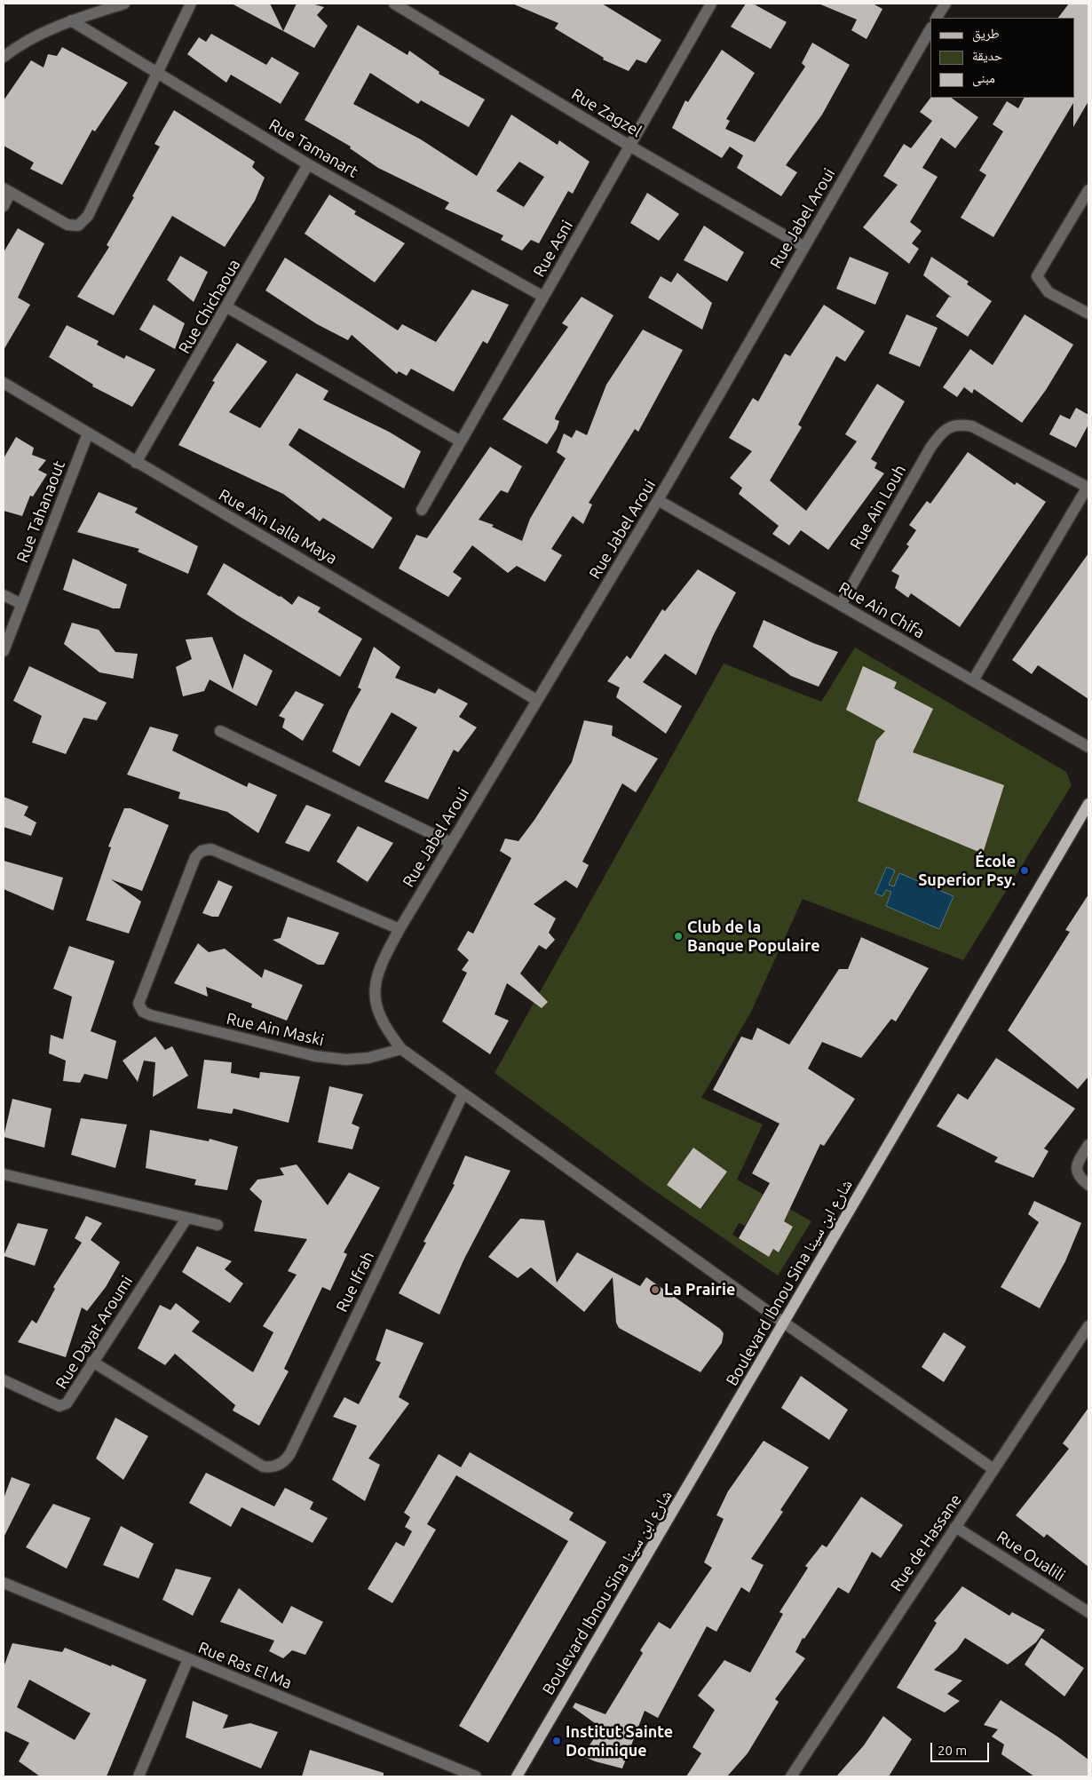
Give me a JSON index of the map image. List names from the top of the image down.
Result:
{
  "streets": {
    "main road": ["Boulevard Ibnou Sina شارع ابن سينا"],
    "street": [
      "Rue Zagzel",
      "Rue Tamanart",
      "Rue Jabel Aroui",
      "Rue Asni",
      "Rue Chichaoua",
      "Rue Ain Louh",
      "Rue Tahanaout",
      "Rue Aïn Lalla Maya",
      "Rue Ain Chifa",
      "Rue Ain Maski",
      "Rue Ifrah",
      "Rue Dayat Aroumi",
      "Rue de Hassane",
      "Rue Oualili",
      "Rue Ras El Ma"
    ]
  },
  "crossings": [
    ["Rue Zagzel", "Rue Jabel Aroui"],
    ["Rue Zagzel", "Rue Asni"],
    ["Rue Tamanart", "Rue Asni"],
    ["Rue Tamanart", "Rue Chichaoua"],
    ["Rue Jabel Aroui", "Rue Aïn Lalla Maya"],
    ["Rue Jabel Aroui", "Rue Ain Chifa"],
    ["Rue Jabel Aroui", "Rue Ain Maski"],
    ["Rue Jabel Aroui", "Rue Ifrah"],
    ["Rue Jabel Aroui", "Boulevard Ibnou Sina شارع ابن سينا"],
    ["Rue Jabel Aroui", "Rue de Hassane"],
    ["Rue Chichaoua", "Rue Aïn Lalla Maya"],
    ["Rue Ain Louh", "Rue Ain Chifa"],
    ["Rue Tahanaout", "Rue Aïn Lalla Maya"],
    ["Rue Ifrah", "Rue Dayat Aroumi"],
    ["Rue de Hassane", "Rue Oualili"]
  ],
  "places": [
    "École Superior Psy.",
    "Club de la Banque Populaire",
    "La Prairie",
    "Institut Sainte Dominique"
  ],
  "legend": ["طريق", "حديقة", "مبنى"],
  "scale_bar": "20 m"
}
